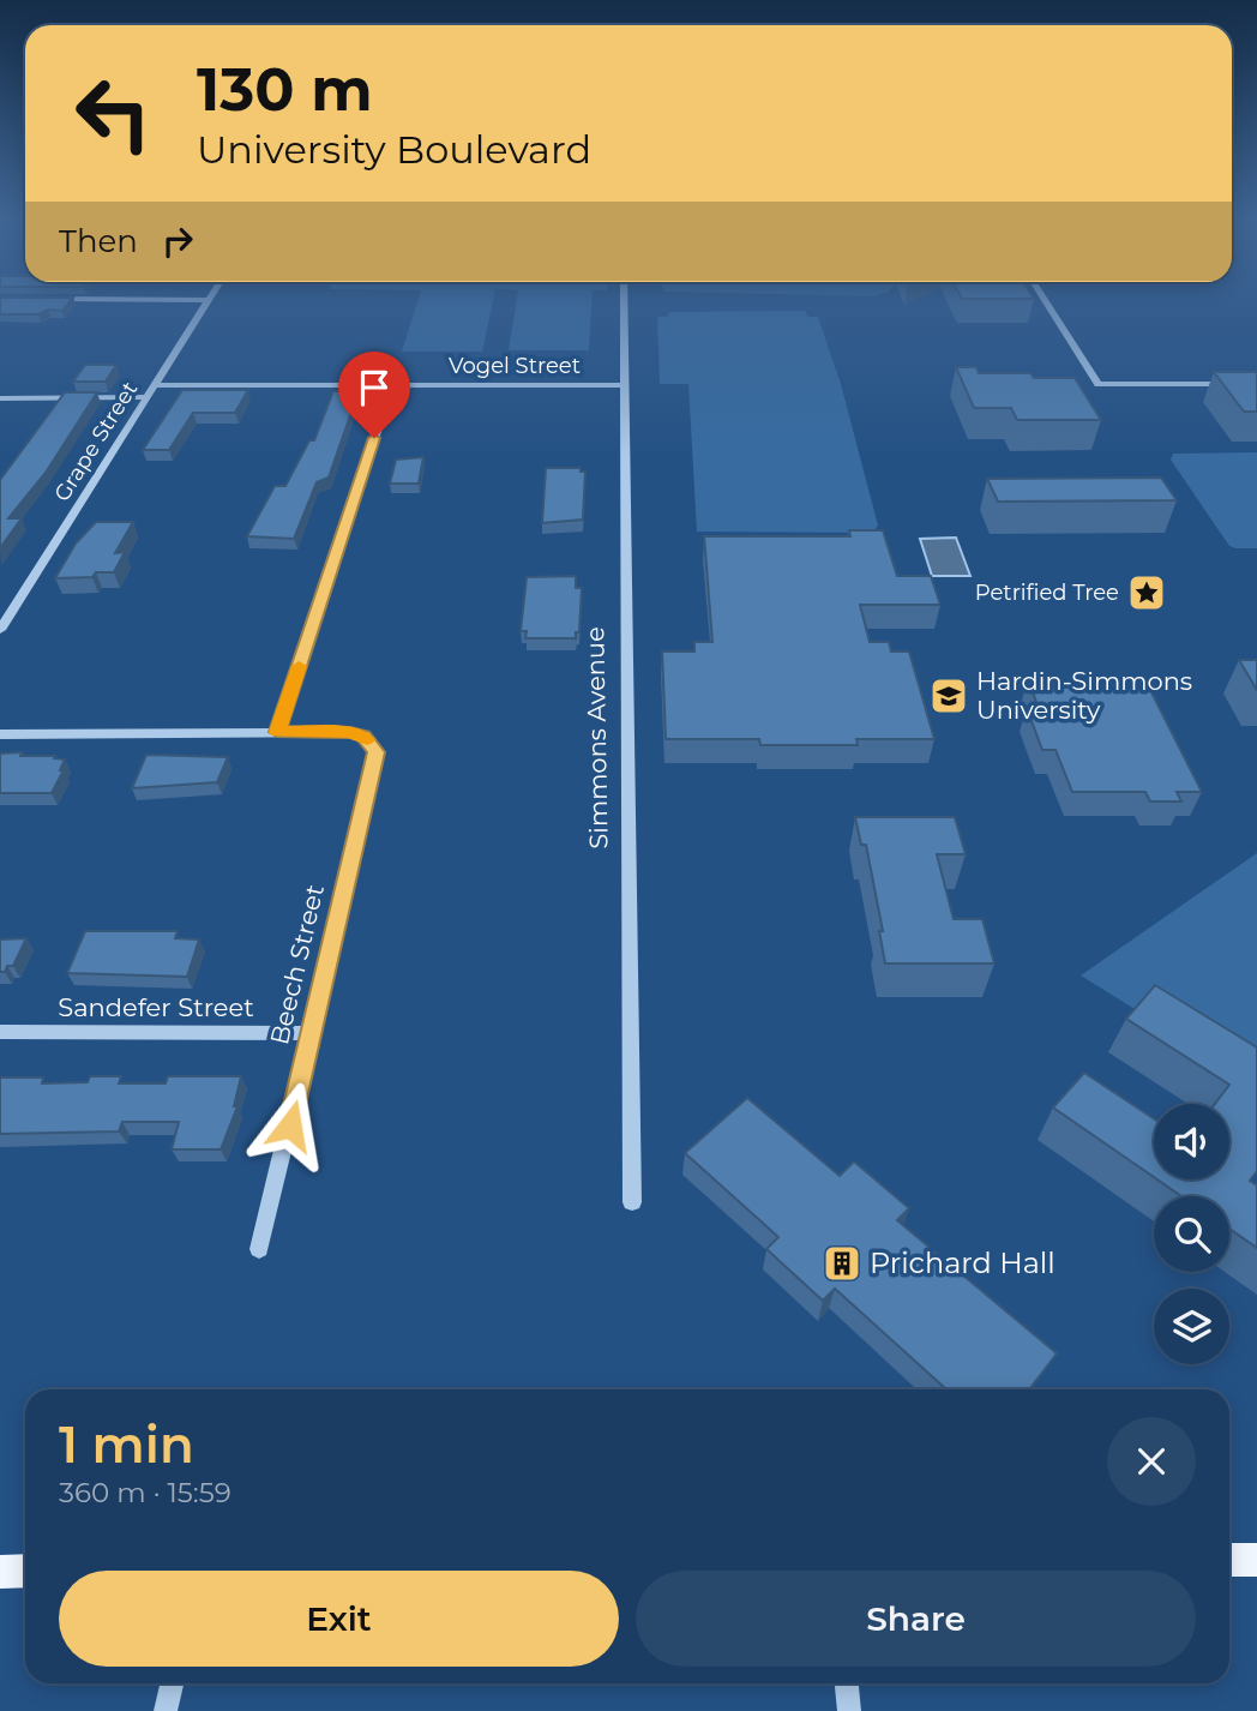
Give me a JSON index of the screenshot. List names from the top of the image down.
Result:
{
  "streets": {
    "street": [
      "Vogel Street",
      "Grape Street",
      "Simmons Avenue",
      "Beech Street",
      "Sandefer Street"
    ]
  },
  "crossings": [
    ["Vogel Street", "Grape Street"],
    ["Vogel Street", "Simmons Avenue"],
    ["Beech Street", "Sandefer Street"]
  ],
  "places": {
    "place": ["Petrified Tree"],
    "school or university": ["Hardin-Simmons University"],
    "building": ["Prichard Hall"]
  },
  "page": {
    "turn": ["130 m", "University Boulevard"],
    "then": "Then",
    "heading": ["1 min", "360 m · 15:59"],
    "buttons": ["Exit", "Share"]
  }
}
